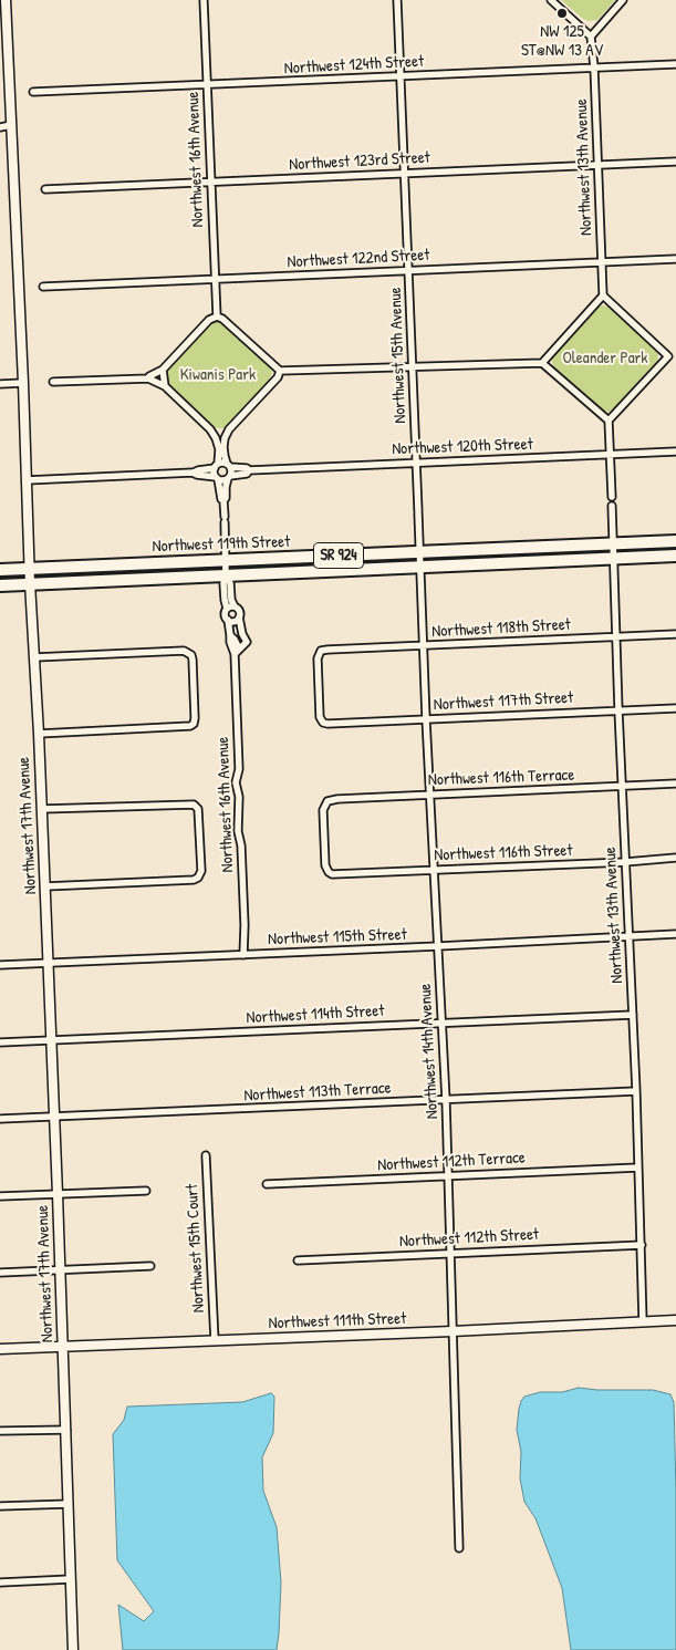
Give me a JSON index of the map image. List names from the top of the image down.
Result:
{
  "streets": {
    "highway": ["Northwest 119th Street", "SR 924"],
    "main road": ["Northwest 17th Avenue", "Northwest 111th Street"],
    "street": [
      "Northwest 124th Street",
      "Northwest 16th Avenue",
      "Northwest 123rd Street",
      "Northwest 13th Avenue",
      "Northwest 122nd Street",
      "Northwest 15th Avenue",
      "Northwest 120th Street",
      "Northwest 118th Street",
      "Northwest 117th Street",
      "Northwest 116th Terrace",
      "Northwest 116th Street",
      "Northwest 115th Street",
      "Northwest 114th Street",
      "Northwest 14th Avenue",
      "Northwest 113th Terrace",
      "Northwest 112th Terrace",
      "Northwest 112th Street",
      "Northwest 15th Court"
    ]
  },
  "crossings": [
    ["Northwest 124th Street", "Northwest 16th Avenue"],
    ["Northwest 124th Street", "Northwest 13th Avenue"],
    ["Northwest 124th Street", "Northwest 15th Avenue"],
    ["Northwest 16th Avenue", "Northwest 123rd Street"],
    ["Northwest 16th Avenue", "Northwest 122nd Street"],
    ["Northwest 16th Avenue", "Northwest 119th Street"],
    ["Northwest 16th Avenue", "Northwest 115th Street"],
    ["Northwest 123rd Street", "Northwest 13th Avenue"],
    ["Northwest 123rd Street", "Northwest 15th Avenue"],
    ["Northwest 13th Avenue", "Northwest 122nd Street"],
    ["Northwest 13th Avenue", "Northwest 119th Street"],
    ["Northwest 13th Avenue", "Northwest 118th Street"],
    ["Northwest 13th Avenue", "Northwest 117th Street"],
    ["Northwest 13th Avenue", "Northwest 116th Terrace"],
    ["Northwest 13th Avenue", "Northwest 116th Street"],
    ["Northwest 13th Avenue", "Northwest 115th Street"],
    ["Northwest 13th Avenue", "Northwest 114th Street"],
    ["Northwest 13th Avenue", "Northwest 113th Terrace"],
    ["Northwest 13th Avenue", "Northwest 112th Terrace"],
    ["Northwest 13th Avenue", "Northwest 112th Street"],
    ["Northwest 13th Avenue", "Northwest 111th Street"],
    ["Northwest 122nd Street", "Northwest 15th Avenue"],
    ["Northwest 15th Avenue", "Northwest 120th Street"],
    ["Northwest 15th Avenue", "Northwest 119th Street"],
    ["Northwest 15th Avenue", "Northwest 14th Avenue"],
    ["Northwest 120th Street", "Northwest 17th Avenue"],
    ["Northwest 119th Street", "Northwest 17th Avenue"],
    ["Northwest 119th Street", "Northwest 14th Avenue"],
    ["Northwest 118th Street", "Northwest 117th Street"],
    ["Northwest 118th Street", "Northwest 14th Avenue"],
    ["Northwest 117th Street", "Northwest 14th Avenue"],
    ["Northwest 116th Terrace", "Northwest 116th Street"],
    ["Northwest 116th Terrace", "Northwest 14th Avenue"],
    ["Northwest 17th Avenue", "Northwest 115th Street"],
    ["Northwest 17th Avenue", "Northwest 114th Street"],
    ["Northwest 17th Avenue", "Northwest 113th Terrace"],
    ["Northwest 17th Avenue", "Northwest 111th Street"],
    ["Northwest 116th Street", "Northwest 14th Avenue"],
    ["Northwest 115th Street", "Northwest 14th Avenue"],
    ["Northwest 114th Street", "Northwest 14th Avenue"],
    ["Northwest 14th Avenue", "Northwest 113th Terrace"],
    ["Northwest 14th Avenue", "Northwest 112th Terrace"],
    ["Northwest 14th Avenue", "Northwest 112th Street"],
    ["Northwest 14th Avenue", "Northwest 111th Street"],
    ["Northwest 15th Court", "Northwest 111th Street"]
  ],
  "parks": ["Oleander Park", "Kiwanis Park"],
  "places": ["NW 125 ST@NW 13 AV"]
}
